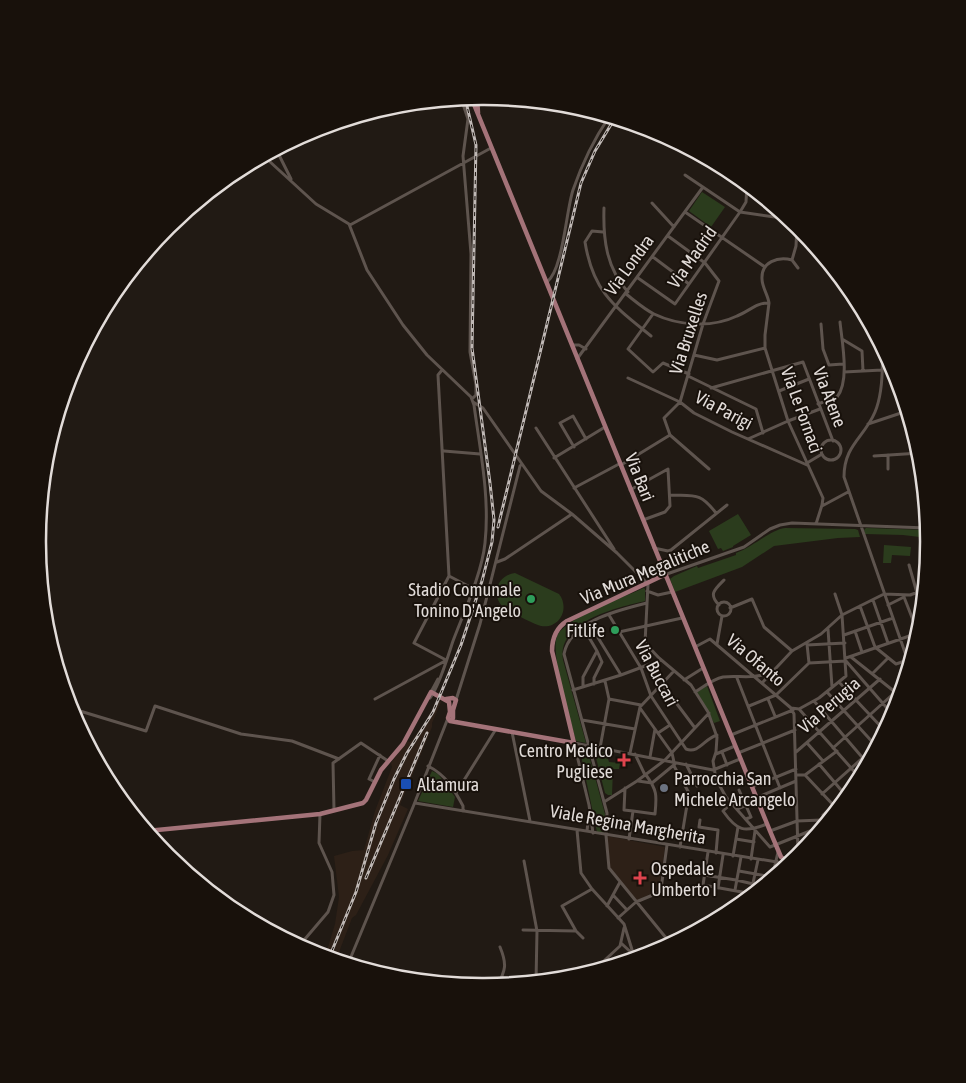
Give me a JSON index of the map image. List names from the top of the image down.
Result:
{
  "streets": {
    "main road": ["Via Bari", "Via Mura Megalitiche"],
    "street": [
      "Via Madrid",
      "Via Londra",
      "Via Bruxelles",
      "Via Atene",
      "Via Parigi",
      "Via Le Fornaci",
      "Via Ofanto",
      "Via Buccari",
      "Via Perugia",
      "Viale Regina Margherita"
    ]
  },
  "crossings": [
    ["Via Madrid", "Via Londra"],
    ["Via Madrid", "Via Bruxelles"],
    ["Via Londra", "Via Bruxelles"],
    ["Via Londra", "Via Bari"],
    ["Via Bruxelles", "Via Parigi"],
    ["Via Atene", "Via Le Fornaci"],
    ["Via Parigi", "Via Le Fornaci"],
    ["Via Bari", "Via Mura Megalitiche"],
    ["Via Bari", "Via Ofanto"],
    ["Via Mura Megalitiche", "Viale Regina Margherita"]
  ],
  "places": {
    "other": ["Stadio Comunale Tonino D'Angelo", "Fitlife", "Parrocchia San Michele Arcangelo"],
    "health": ["Centro Medico Pugliese", "Ospedale Umberto I"],
    "transit": ["Altamura"]
  }
}
